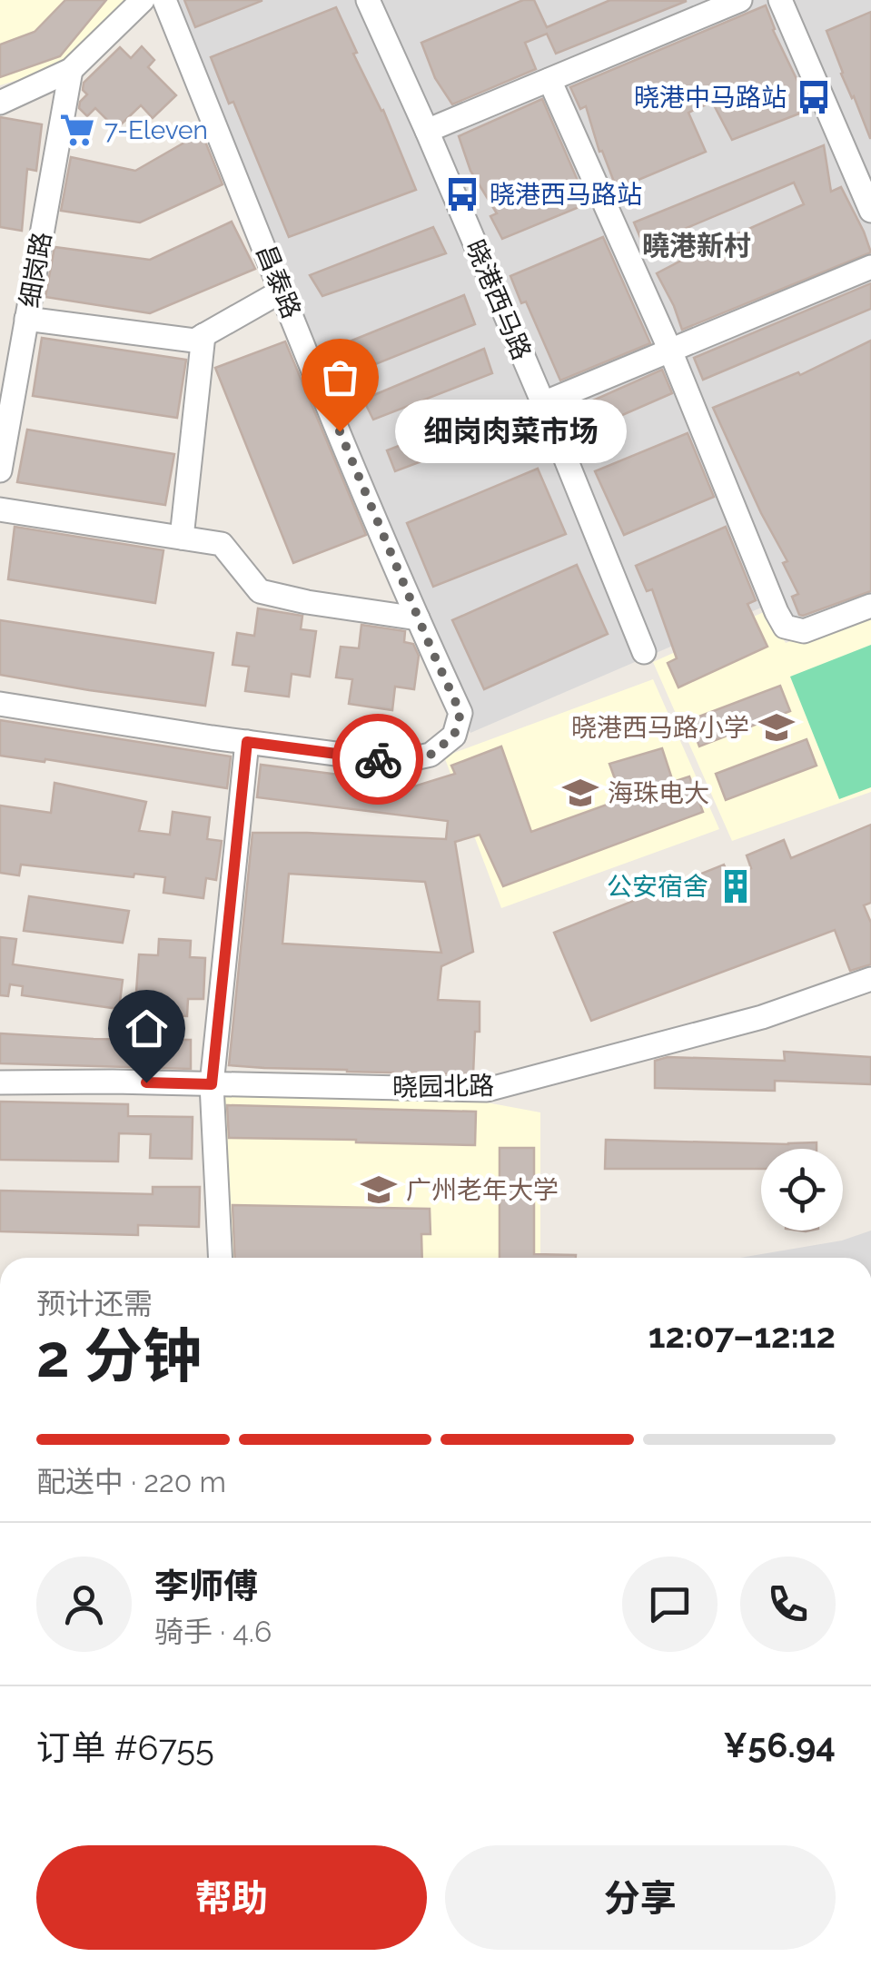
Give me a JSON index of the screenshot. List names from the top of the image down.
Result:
{
  "streets": {
    "street": [
      "细岗路",
      "昌泰路",
      "晓港西马路",
      "晓园北路"
    ]
  },
  "districts": ["曉港新村"],
  "places": {
    "bus stop": ["晓港中马路站", "晓港西马路站"],
    "supermarket": ["7-Eleven"],
    "other": ["细岗肉菜市场"],
    "school or university": ["晓港西马路小学", "海珠电大", "广州老年大学"],
    "building": ["公安宿舍"]
  },
  "page": {
    "bubble": "细岗肉菜市场",
    "heading": ["2 分钟", "预计还需", "12:07–12:12"],
    "panel": [
      "李师傅",
      "骑手 · 4.6",
      "订单 #6755",
      "¥56.94"
    ],
    "bar": "配送中 · 220 m",
    "buttons": ["帮助", "分享"]
  }
}
